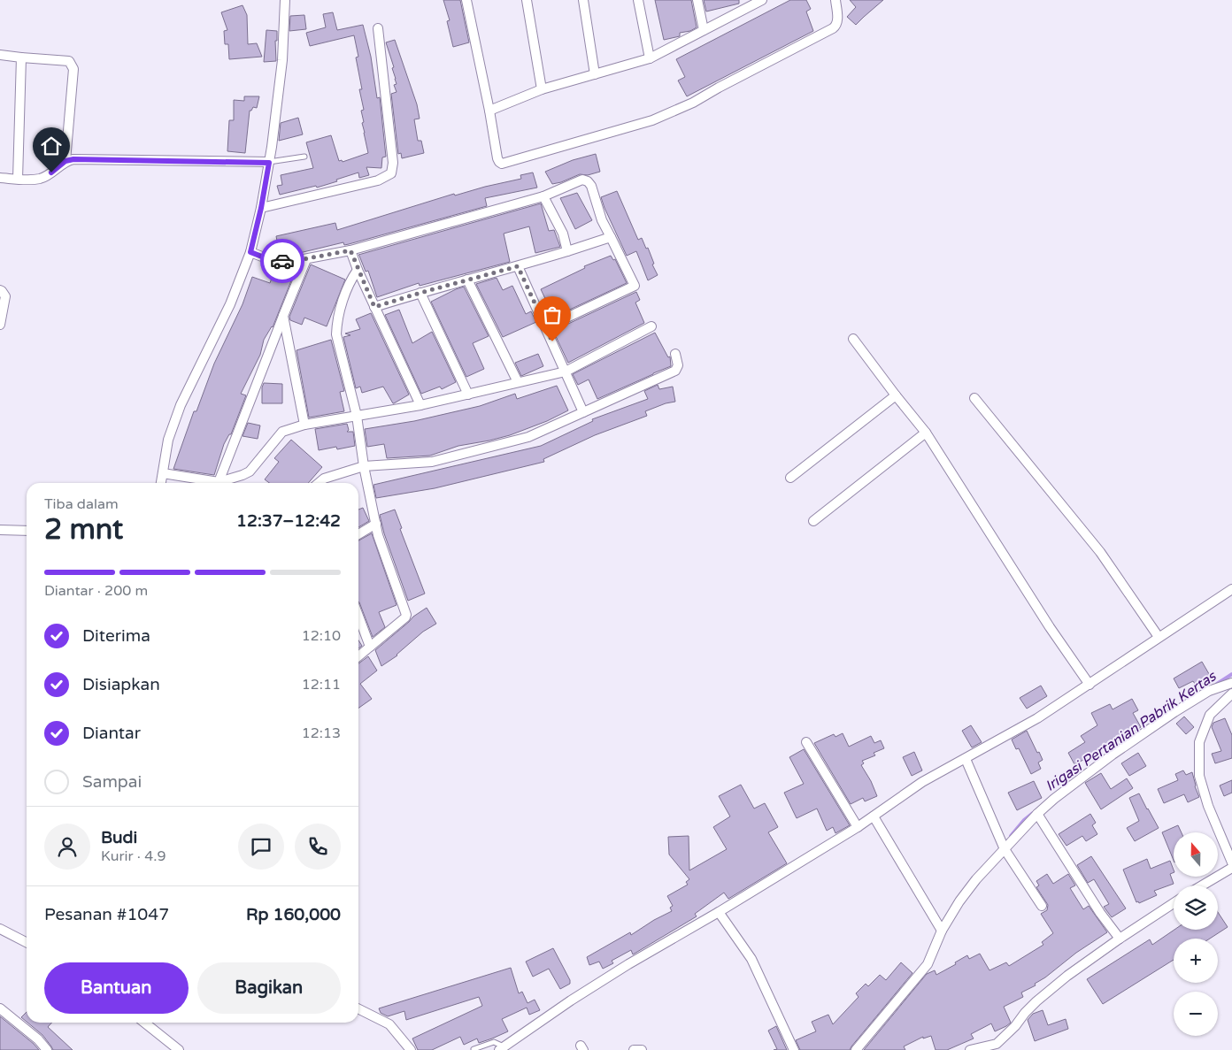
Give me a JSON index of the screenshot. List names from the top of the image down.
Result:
{
  "water": ["Irigasi Pertanian Pabrik Kertas"],
  "north": "top",
  "page": {
    "heading": ["2 mnt", "Tiba dalam", "12:37–12:42"],
    "panel": [
      "Budi",
      "Kurir · 4.9",
      "Pesanan #1047",
      "Rp 160,000"
    ],
    "bar": "Diantar · 200 m",
    "list": [
      ["Diterima", "12:10"],
      ["Disiapkan", "12:11"],
      ["Diantar", "12:13"],
      "Sampai"
    ],
    "map_buttons": ["+", "−"],
    "buttons": ["Bantuan", "Bagikan"]
  }
}
